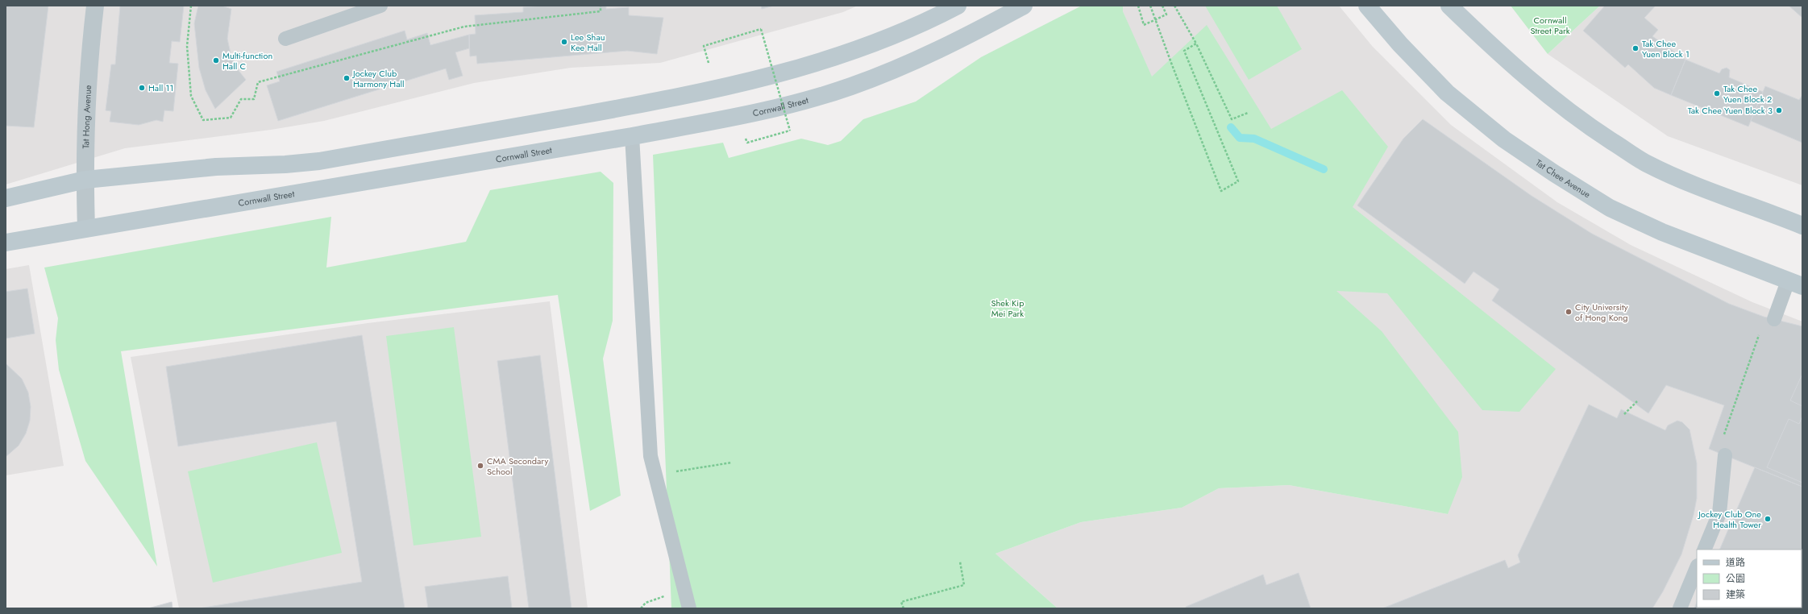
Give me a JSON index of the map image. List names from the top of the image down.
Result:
{
  "streets": {
    "main road": ["Cornwall Street", "Tat Chee Avenue"],
    "street": ["Tat Hong Avenue"]
  },
  "crossings": [
    ["Cornwall Street", "Tat Hong Avenue"]
  ],
  "parks": ["Cornwall Street Park", "Shek Kip Mei Park"],
  "places": [
    "Lee Shau Kee Hall",
    "Tak Chee Yuen Block 1",
    "Multi-function Hall C",
    "Jockey Club Harmony Hall",
    "Hall 11",
    "Tak Chee Yuen Block 2",
    "Tak Chee Yuen Block 3",
    "City University of Hong Kong",
    "CMA Secondary School",
    "Jockey Club One Health Tower"
  ],
  "legend": ["道路", "公園", "建築"]
}
